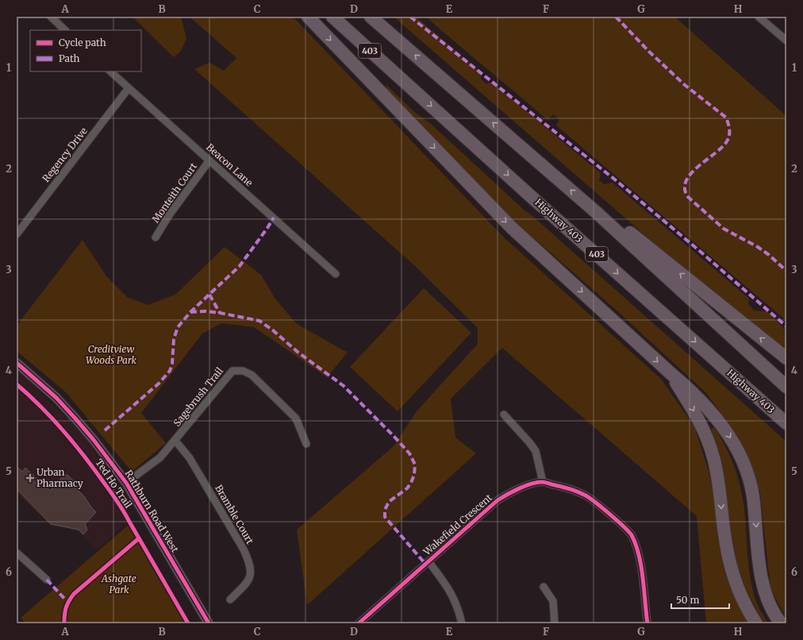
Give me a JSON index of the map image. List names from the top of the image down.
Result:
{
  "streets": {
    "highway": ["403", "Highway 403"],
    "street": [
      "Regency Drive",
      "Beacon Lane",
      "Monteith Court",
      "Sagebrush Trail",
      "Rathburn Road West",
      "Bramble Court",
      "Wakefield Crescent"
    ],
    "cycle path": ["Ted Ho Trail"]
  },
  "crossings": [
    ["Regency Drive", "Beacon Lane"],
    ["Beacon Lane", "Monteith Court"],
    ["Sagebrush Trail", "Rathburn Road West"],
    ["Sagebrush Trail", "Bramble Court"]
  ],
  "parks": ["Creditview Woods Park", "Ashgate Park"],
  "places": {
    "health": ["Urban Pharmacy"]
  },
  "legend": ["Cycle path", "Path"],
  "scale_bar": "50 m",
  "grid": {
    "columns": [
      "A",
      "B",
      "C",
      "D",
      "E",
      "F",
      "G",
      "H"
    ],
    "rows": [
      "1",
      "2",
      "3",
      "4",
      "5",
      "6"
    ]
  }
}
